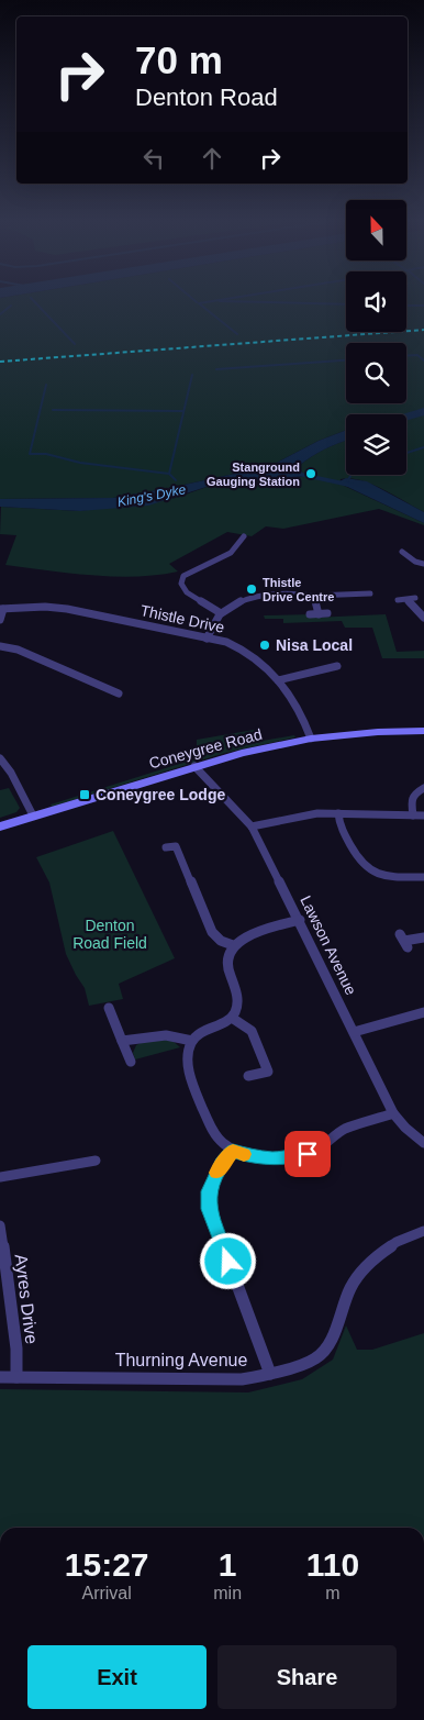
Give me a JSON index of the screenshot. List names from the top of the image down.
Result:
{
  "streets": {
    "street": [
      "Thistle Drive",
      "Coneygree Road",
      "Lawson Avenue",
      "Ayres Drive",
      "Thurning Avenue"
    ]
  },
  "crossings": [
    ["Thistle Drive", "Coneygree Road"],
    ["Coneygree Road", "Lawson Avenue"],
    ["Ayres Drive", "Thurning Avenue"]
  ],
  "water": ["King's Dyke"],
  "parks": ["Denton Road Field"],
  "places": {
    "other": ["Stanground Gauging Station", "Thistle Drive Centre", "Nisa Local"],
    "transit": ["Coneygree Lodge"]
  },
  "north": "top",
  "page": {
    "turn": ["70 m", "Denton Road"],
    "eta": [
      "15:27",
      "Arrival",
      "1",
      "min",
      "110",
      "m"
    ],
    "buttons": ["Exit", "Share"]
  }
}
